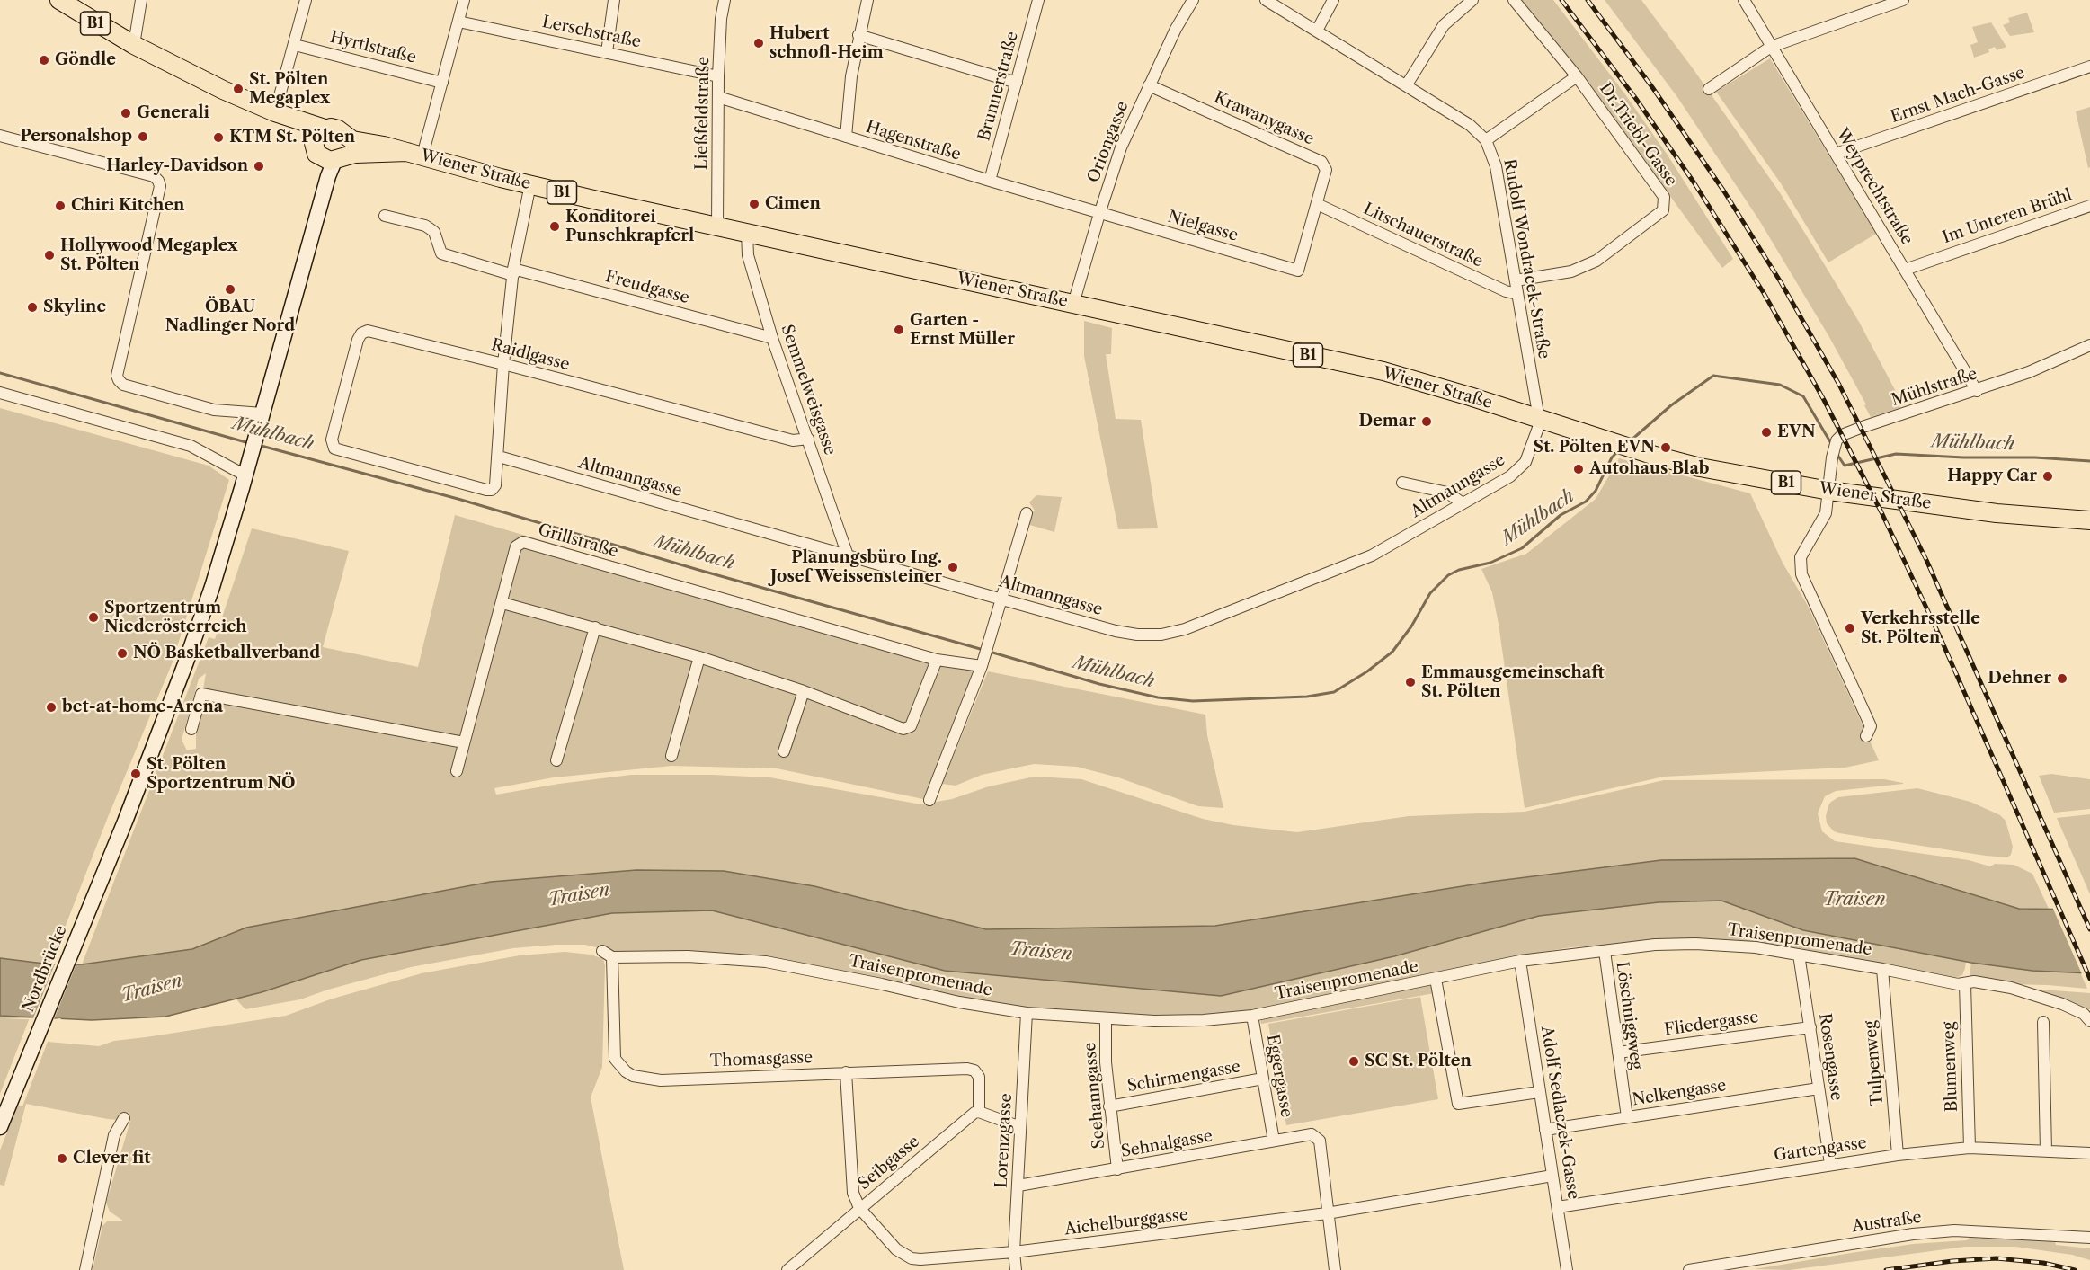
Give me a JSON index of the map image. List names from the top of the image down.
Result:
{
  "streets": {
    "main road": ["B1", "Wiener Straße"],
    "street": [
      "Lerschstraße",
      "Hyrtlstraße",
      "Brunnerstraße",
      "Ernst Mach-Gasse",
      "Ließfeldstraße",
      "Krawanygasse",
      "Dr.Triebl-Gasse",
      "Hagenstraße",
      "Oriongasse",
      "Weyprechtstraße",
      "Im Unteren Brühl",
      "Nielgasse",
      "Litschauerstraße",
      "Rudolf Wondracek-Straße",
      "Freudgasse",
      "Raidlgasse",
      "Mühlstraße",
      "Semmelweisgasse",
      "Altmanngasse",
      "Grillstraße",
      "Traisenpromenade",
      "Nordbrücke",
      "Löschniggweg",
      "Fliedergasse",
      "Rosengasse",
      "Thomasgasse",
      "Tulpenweg",
      "Blumenweg",
      "Eggergasse",
      "Schirmengasse",
      "Nelkengasse",
      "Seehanngasse",
      "Adolf Sedlaczek-Gasse",
      "Lorenzgasse",
      "Sehnalgasse",
      "Gartengasse",
      "Seibgasse",
      "Aichelburggasse",
      "Austraße"
    ]
  },
  "crossings": [
    ["B1", "Wiener Straße"],
    ["B1", "Nordbrücke"],
    ["Lerschstraße", "Ließfeldstraße"],
    ["Brunnerstraße", "Hagenstraße"],
    ["Ernst Mach-Gasse", "Weyprechtstraße"],
    ["Ließfeldstraße", "Hagenstraße"],
    ["Ließfeldstraße", "Wiener Straße"],
    ["Krawanygasse", "Oriongasse"],
    ["Krawanygasse", "Nielgasse"],
    ["Krawanygasse", "Litschauerstraße"],
    ["Dr.Triebl-Gasse", "Rudolf Wondracek-Straße"],
    ["Hagenstraße", "Oriongasse"],
    ["Hagenstraße", "Nielgasse"],
    ["Oriongasse", "Wiener Straße"],
    ["Oriongasse", "Nielgasse"],
    ["Wiener Straße", "Rudolf Wondracek-Straße"],
    ["Wiener Straße", "Mühlstraße"],
    ["Wiener Straße", "Semmelweisgasse"],
    ["Wiener Straße", "Altmanngasse"],
    ["Weyprechtstraße", "Im Unteren Brühl"],
    ["Weyprechtstraße", "Mühlstraße"],
    ["Litschauerstraße", "Rudolf Wondracek-Straße"],
    ["Rudolf Wondracek-Straße", "Altmanngasse"],
    ["Freudgasse", "Semmelweisgasse"],
    ["Raidlgasse", "Semmelweisgasse"],
    ["Raidlgasse", "Altmanngasse"],
    ["Semmelweisgasse", "Altmanngasse"],
    ["Traisenpromenade", "Löschniggweg"],
    ["Traisenpromenade", "Rosengasse"],
    ["Traisenpromenade", "Thomasgasse"],
    ["Traisenpromenade", "Tulpenweg"],
    ["Traisenpromenade", "Blumenweg"],
    ["Traisenpromenade", "Eggergasse"],
    ["Traisenpromenade", "Seehanngasse"],
    ["Traisenpromenade", "Adolf Sedlaczek-Gasse"],
    ["Traisenpromenade", "Lorenzgasse"],
    ["Löschniggweg", "Fliedergasse"],
    ["Löschniggweg", "Nelkengasse"],
    ["Fliedergasse", "Rosengasse"],
    ["Rosengasse", "Nelkengasse"],
    ["Rosengasse", "Gartengasse"],
    ["Thomasgasse", "Seibgasse"],
    ["Thomasgasse", "Aichelburggasse"],
    ["Tulpenweg", "Gartengasse"],
    ["Blumenweg", "Gartengasse"],
    ["Eggergasse", "Schirmengasse"],
    ["Eggergasse", "Sehnalgasse"],
    ["Schirmengasse", "Seehanngasse"],
    ["Nelkengasse", "Adolf Sedlaczek-Gasse"],
    ["Seehanngasse", "Sehnalgasse"],
    ["Adolf Sedlaczek-Gasse", "Gartengasse"],
    ["Adolf Sedlaczek-Gasse", "Aichelburggasse"],
    ["Lorenzgasse", "Sehnalgasse"],
    ["Lorenzgasse", "Aichelburggasse"],
    ["Sehnalgasse", "Aichelburggasse"],
    ["Seibgasse", "Aichelburggasse"]
  ],
  "water": ["Mühlbach", "Traisen"],
  "places": [
    "Hubert schnofl-Heim",
    "Göndle",
    "St. Pölten Megaplex",
    "Generali",
    "Personalshop",
    "KTM St. Pölten",
    "Harley-Davidson",
    "Cimen",
    "Chiri Kitchen",
    "Konditorei Punschkrapferl",
    "Hollywood Megaplex St. Pölten",
    "ÖBAU Nadlinger Nord",
    "Skyline",
    "Garten - Ernst Müller",
    "Demar",
    "EVN",
    "St. Pölten EVN",
    "Autohaus Blab",
    "Happy Car",
    "Planungsbüro Ing. Josef Weissensteiner",
    "Sportzentrum Niederösterreich",
    "Verkehrsstelle St. Pölten",
    "NÖ Basketballverband",
    "Dehner",
    "Emmausgemeinschaft St. Pölten",
    "bet-at-home-Arena",
    "St. Pölten Sportzentrum NÖ",
    "SC St. Pölten",
    "Clever fit"
  ]
}
